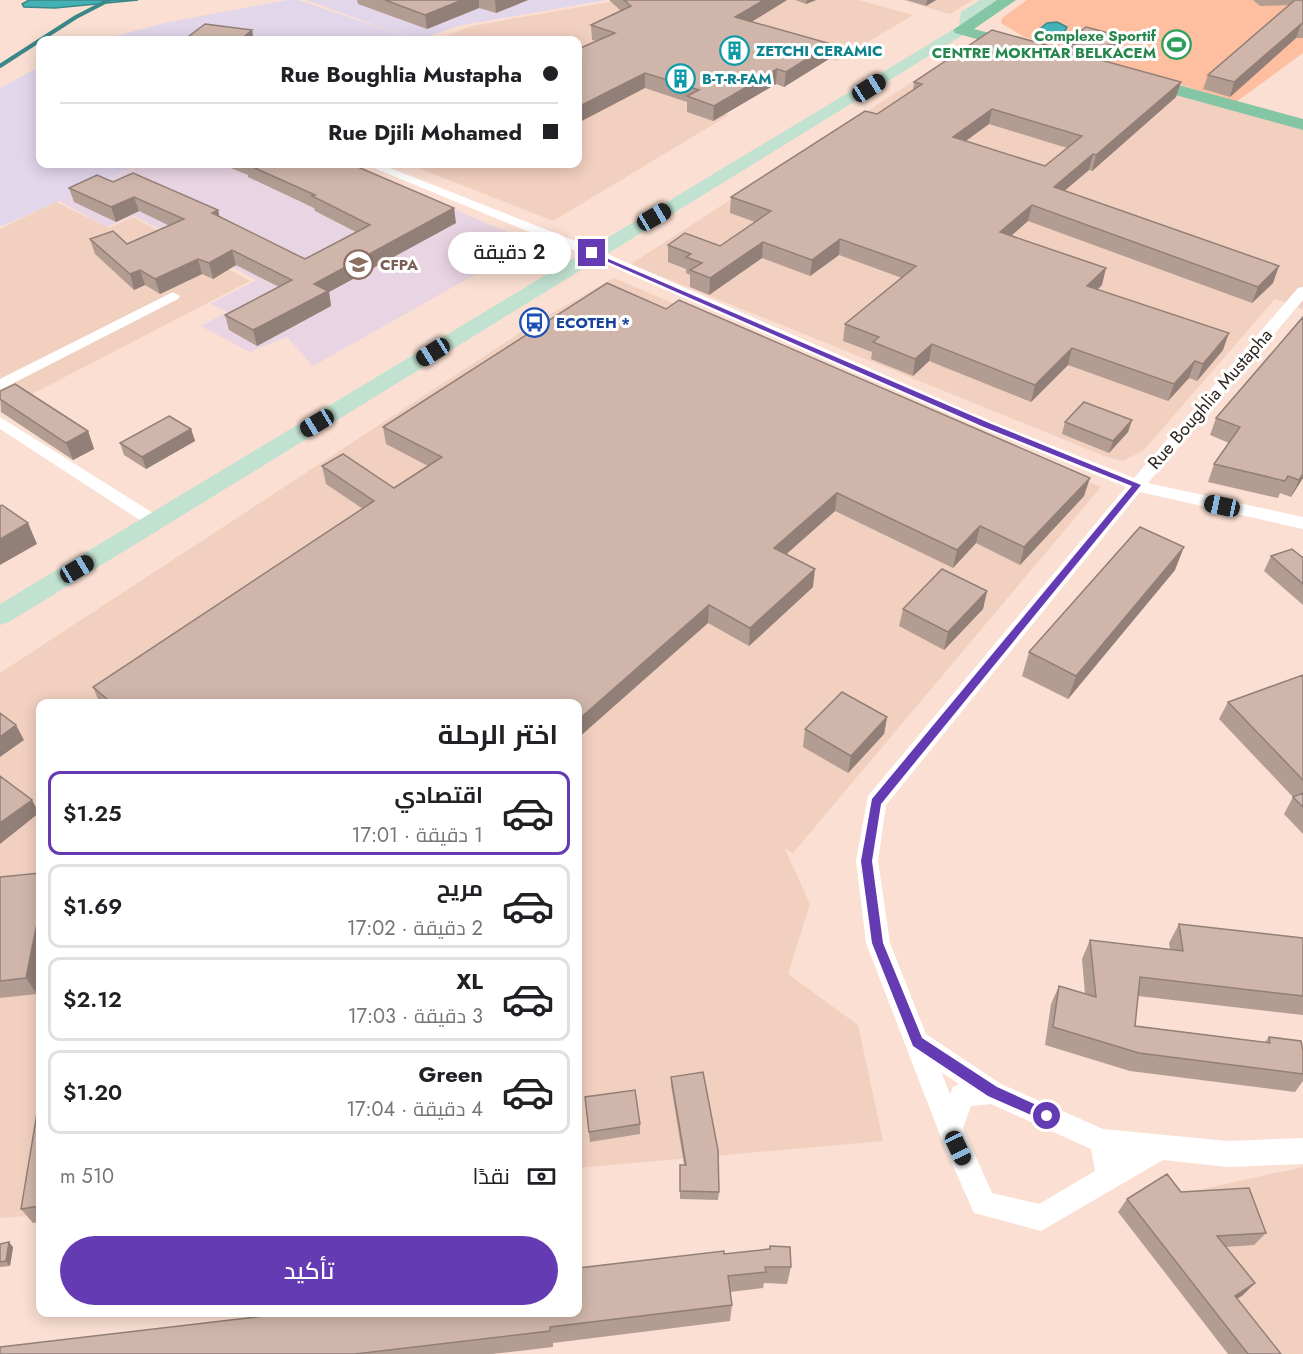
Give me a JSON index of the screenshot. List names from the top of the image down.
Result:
{
  "streets": {
    "street": ["Rue Boughlia Mustapha"]
  },
  "places": {
    "sports": ["Complexe Sportif CENTRE MOKHTAR BELKACEM"],
    "building": ["ZETCHI CERAMIC", "B-T-R-FAM"],
    "school or university": ["CFPA"],
    "bus stop": ["ECOTEH *"]
  },
  "page": {
    "banner": ["Rue Boughlia Mustapha", "Rue Djili Mohamed"],
    "bubble": "2 دقيقة",
    "heading": "اختر الرحلة",
    "list": [
      {
        "name": "اقتصادي",
        "note": "1 دقيقة · 17:01",
        "value": "$1.25"
      },
      {
        "name": "مريح",
        "note": "2 دقيقة · 17:02",
        "value": "$1.69"
      },
      {
        "name": "XL",
        "note": "3 دقيقة · 17:03",
        "value": "$2.12"
      },
      {
        "name": "Green",
        "note": "4 دقيقة · 17:04",
        "value": "$1.20"
      }
    ],
    "pay": ["نقدًا", "510 m"],
    "buttons": "تأكيد"
  }
}
